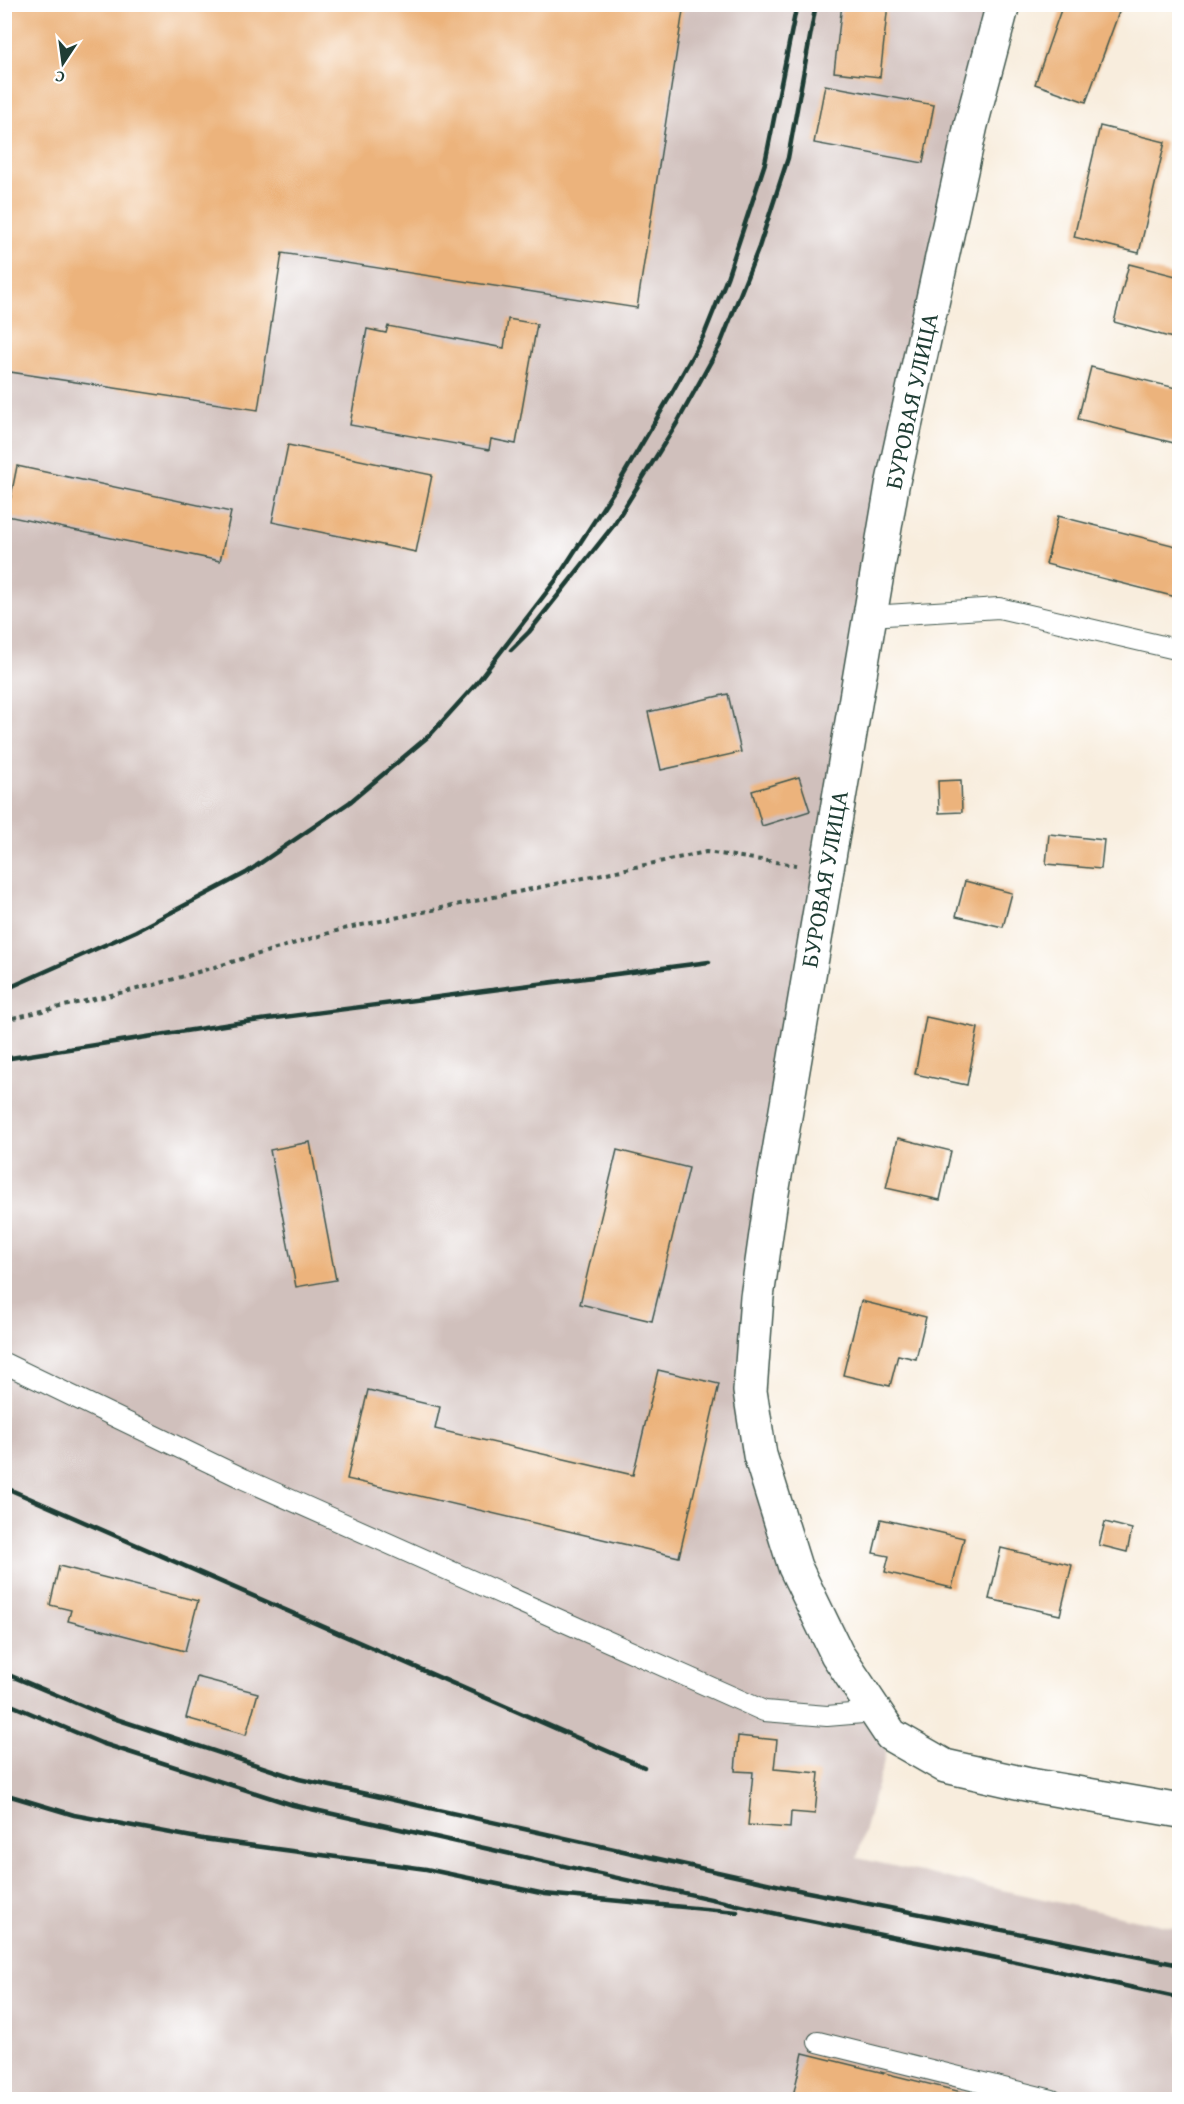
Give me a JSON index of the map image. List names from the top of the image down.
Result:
{
  "streets": {
    "street": ["БУРОВАЯ УЛИЦА"]
  },
  "north": "bottom"
}
